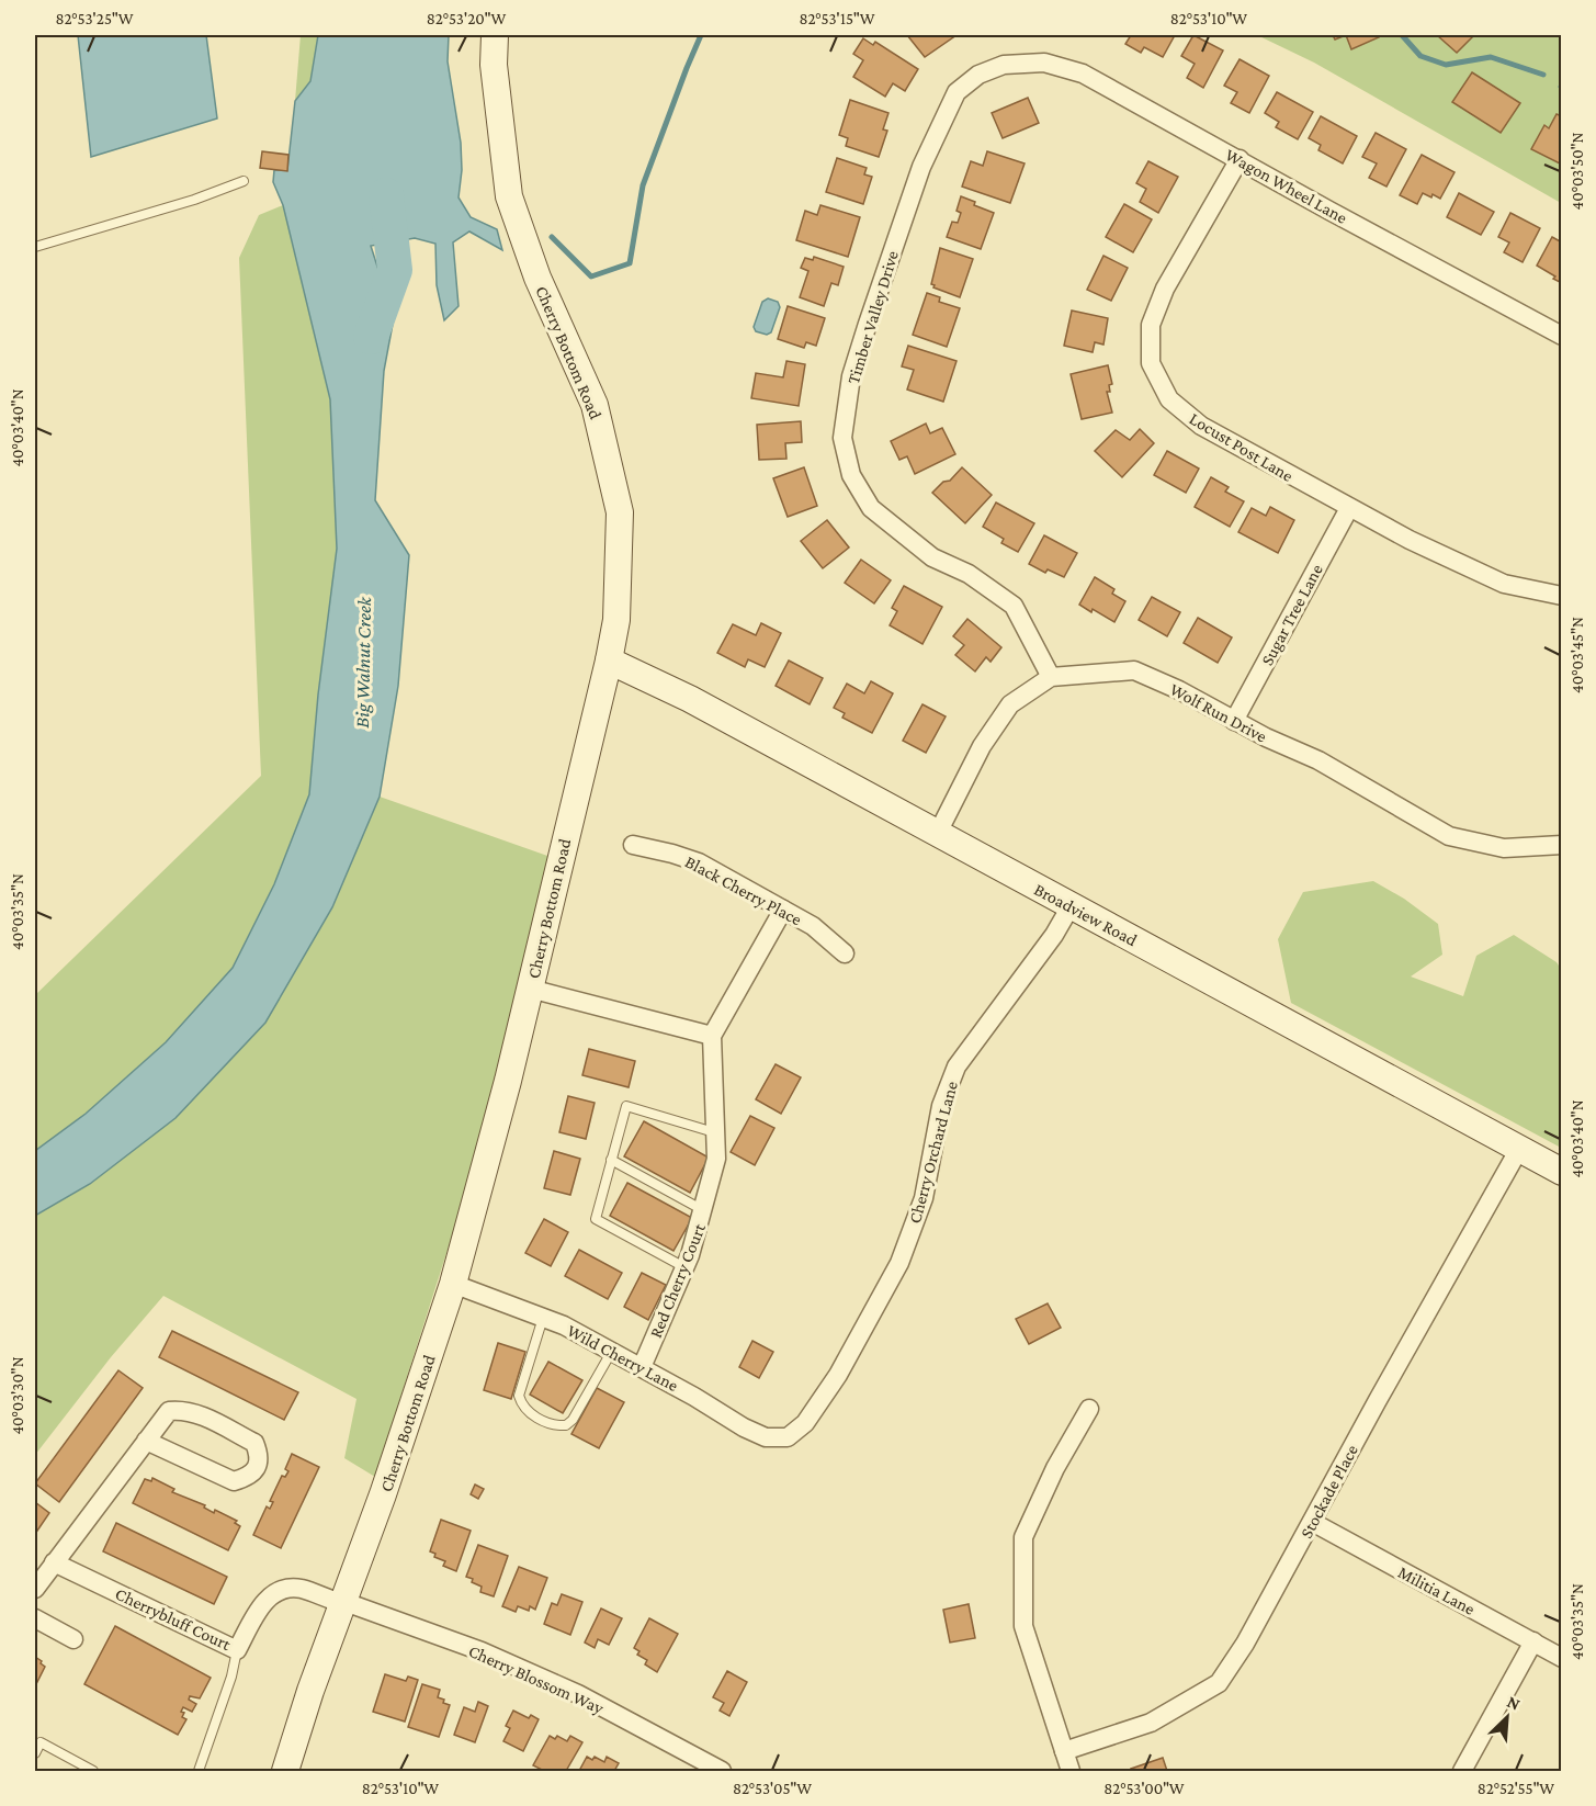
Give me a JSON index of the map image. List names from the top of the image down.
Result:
{
  "streets": {
    "main road": ["Cherry Bottom Road", "Broadview Road"],
    "street": [
      "Wagon Wheel Lane",
      "Timber Valley Drive",
      "Locust Post Lane",
      "Sugar Tree Lane",
      "Wolf Run Drive",
      "Black Cherry Place",
      "Cherry Orchard Lane",
      "Red Cherry Court",
      "Wild Cherry Lane",
      "Stockade Place",
      "Militia Lane",
      "Cherrybluff Court",
      "Cherry Blossom Way"
    ]
  },
  "crossings": [
    ["Wagon Wheel Lane", "Timber Valley Drive"],
    ["Wagon Wheel Lane", "Locust Post Lane"],
    ["Timber Valley Drive", "Wolf Run Drive"],
    ["Cherry Bottom Road", "Broadview Road"],
    ["Cherry Bottom Road", "Wild Cherry Lane"],
    ["Cherry Bottom Road", "Cherrybluff Court"],
    ["Cherry Bottom Road", "Cherry Blossom Way"],
    ["Locust Post Lane", "Sugar Tree Lane"],
    ["Sugar Tree Lane", "Wolf Run Drive"],
    ["Wolf Run Drive", "Broadview Road"],
    ["Broadview Road", "Cherry Orchard Lane"],
    ["Broadview Road", "Stockade Place"],
    ["Cherry Orchard Lane", "Wild Cherry Lane"],
    ["Red Cherry Court", "Wild Cherry Lane"],
    ["Stockade Place", "Militia Lane"],
    ["Cherrybluff Court", "Cherry Blossom Way"]
  ],
  "water": ["Big Walnut Creek"],
  "north": "top right",
  "coordinates": [
    "82°53'25\"W",
    "82°53'20\"W",
    "82°53'15\"W",
    "82°53'10\"W",
    "40°03'50\"N",
    "40°03'40\"N",
    "40°03'45\"N",
    "40°03'35\"N",
    "40°03'30\"N",
    "82°53'05\"W",
    "82°53'00\"W",
    "82°52'55\"W"
  ]
}
